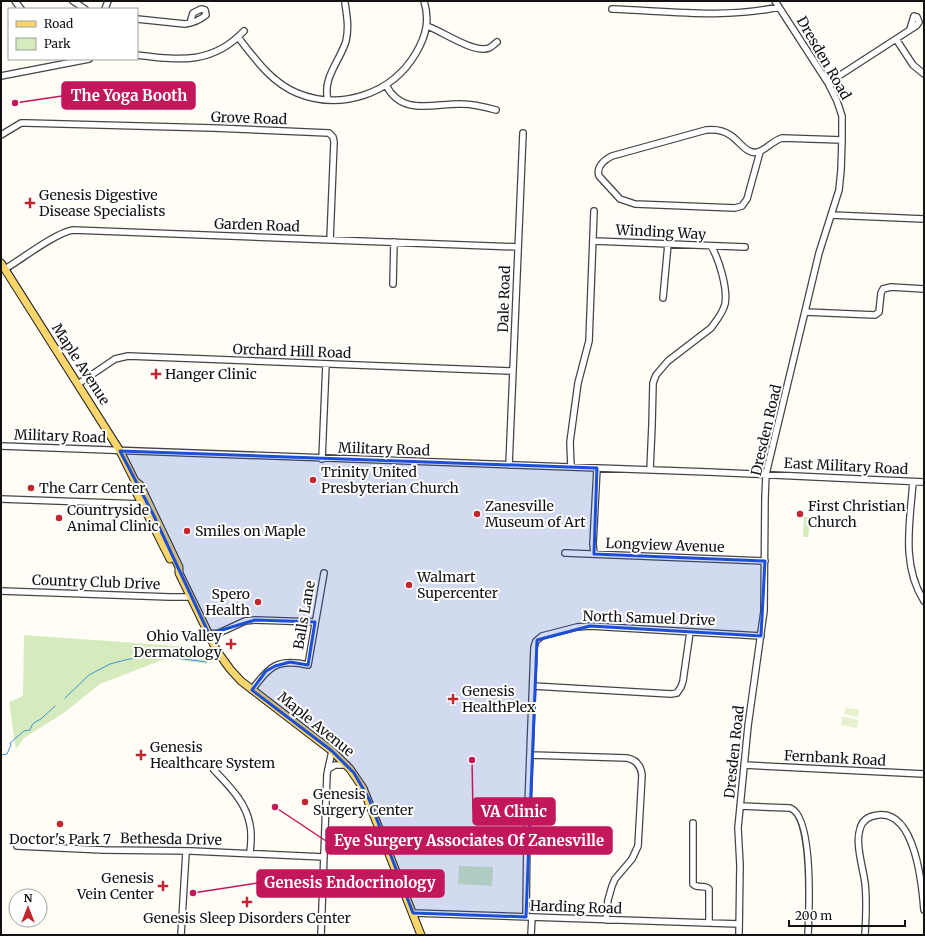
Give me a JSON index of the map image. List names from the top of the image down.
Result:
{
  "streets": {
    "main road": ["Maple Avenue"],
    "street": [
      "Dresden Road",
      "Grove Road",
      "Garden Road",
      "Winding Way",
      "Dale Road",
      "Orchard Hill Road",
      "Military Road",
      "East Military Road",
      "Longview Avenue",
      "Country Club Drive",
      "Balls Lane",
      "North Samuel Drive",
      "Fernbank Road",
      "Bethesda Drive",
      "Harding Road"
    ]
  },
  "crossings": [
    ["Dresden Road", "Military Road"],
    ["Dresden Road", "East Military Road"],
    ["Dresden Road", "Longview Avenue"],
    ["Dresden Road", "North Samuel Drive"],
    ["Dresden Road", "Fernbank Road"],
    ["Dresden Road", "Harding Road"],
    ["Grove Road", "Garden Road"],
    ["Garden Road", "Dale Road"],
    ["Garden Road", "Maple Avenue"],
    ["Winding Way", "Military Road"],
    ["Dale Road", "Orchard Hill Road"],
    ["Dale Road", "Military Road"],
    ["Orchard Hill Road", "Maple Avenue"],
    ["Maple Avenue", "Military Road"],
    ["Maple Avenue", "Country Club Drive"],
    ["Maple Avenue", "Balls Lane"],
    ["Maple Avenue", "Harding Road"],
    ["Military Road", "East Military Road"]
  ],
  "places": {
    "other": [
      "The Yoga Booth",
      "Trinity United Presbyterian Church",
      "The Carr Center",
      "Zanesville Museum of Art",
      "First Christian Church",
      "Countryside Animal Clinic",
      "Smiles on Maple",
      "Walmart Supercenter",
      "Spero Health",
      "VA Clinic",
      "Genesis Surgery Center",
      "Eye Surgery Associates Of Zanesville",
      "Doctor's Park 7",
      "Genesis Endocrinology"
    ],
    "health": [
      "Genesis Digestive Disease Specialists",
      "Hanger Clinic",
      "Ohio Valley Dermatology",
      "Genesis HealthPlex",
      "Genesis Healthcare System",
      "Genesis Vein Center",
      "Genesis Sleep Disorders Center"
    ]
  },
  "legend": ["Road", "Park"],
  "scale_bar": "200 m",
  "north": "top"
}
